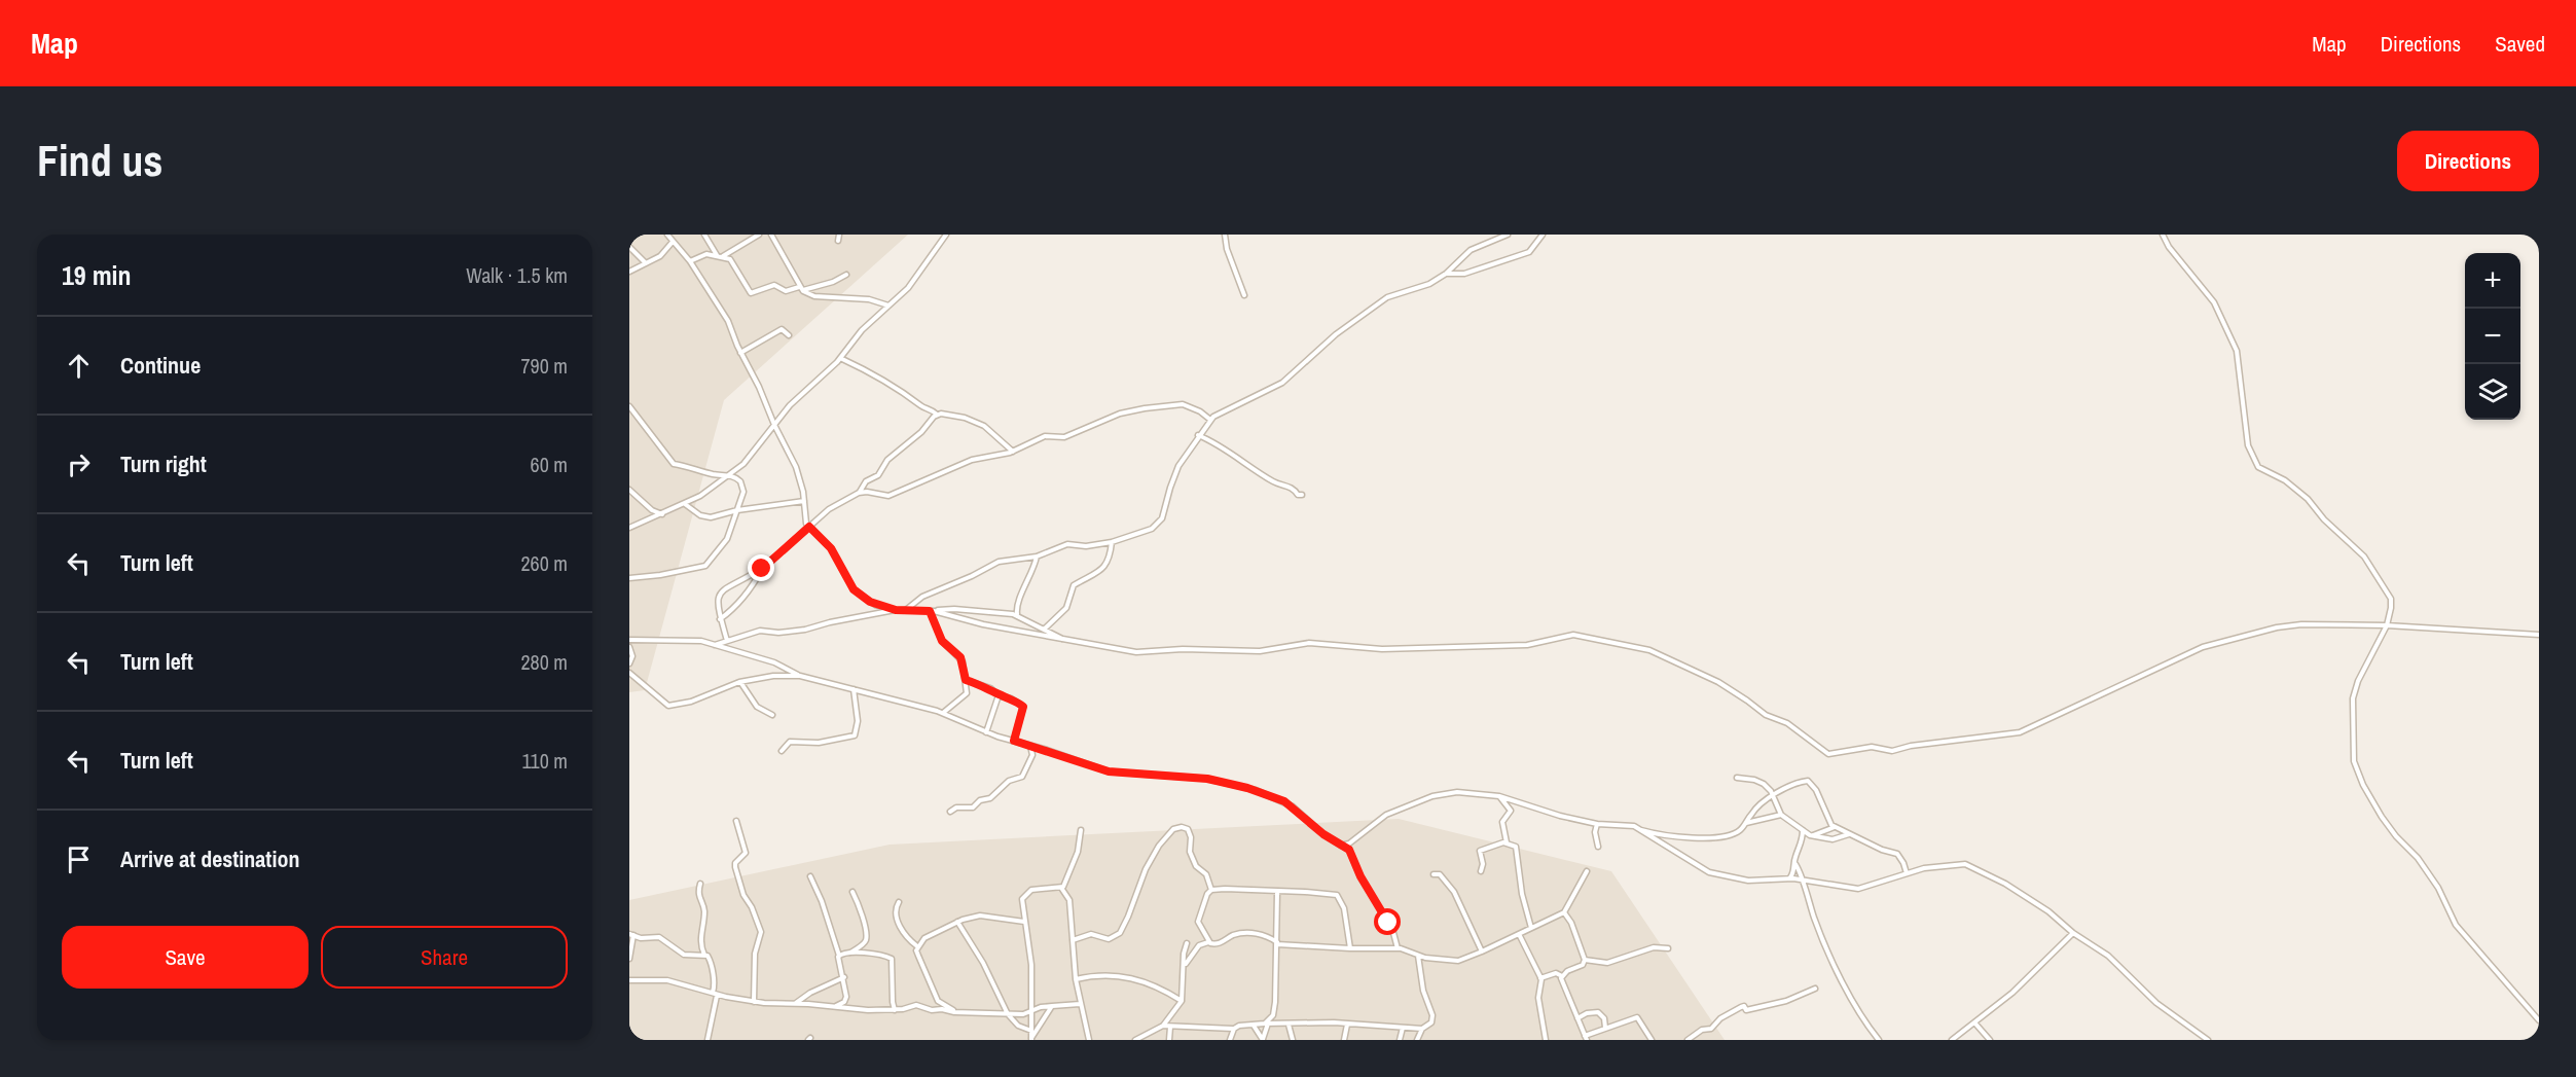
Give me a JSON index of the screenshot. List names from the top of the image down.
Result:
{
  "page": {
    "header": "Map",
    "nav": ["Map", "Directions", "Saved"],
    "buttons": [
      "Directions",
      ["Save", "Share"]
    ],
    "title": "Find us",
    "heading": ["19 min", "Walk · 1.5 km"],
    "map_buttons": ["+", "−"],
    "list": [
      ["Continue", "790 m"],
      ["Turn right", "60 m"],
      ["Turn left", "260 m"],
      ["Turn left", "280 m"],
      ["Turn left", "110 m"],
      "Arrive at destination"
    ]
  }
}
